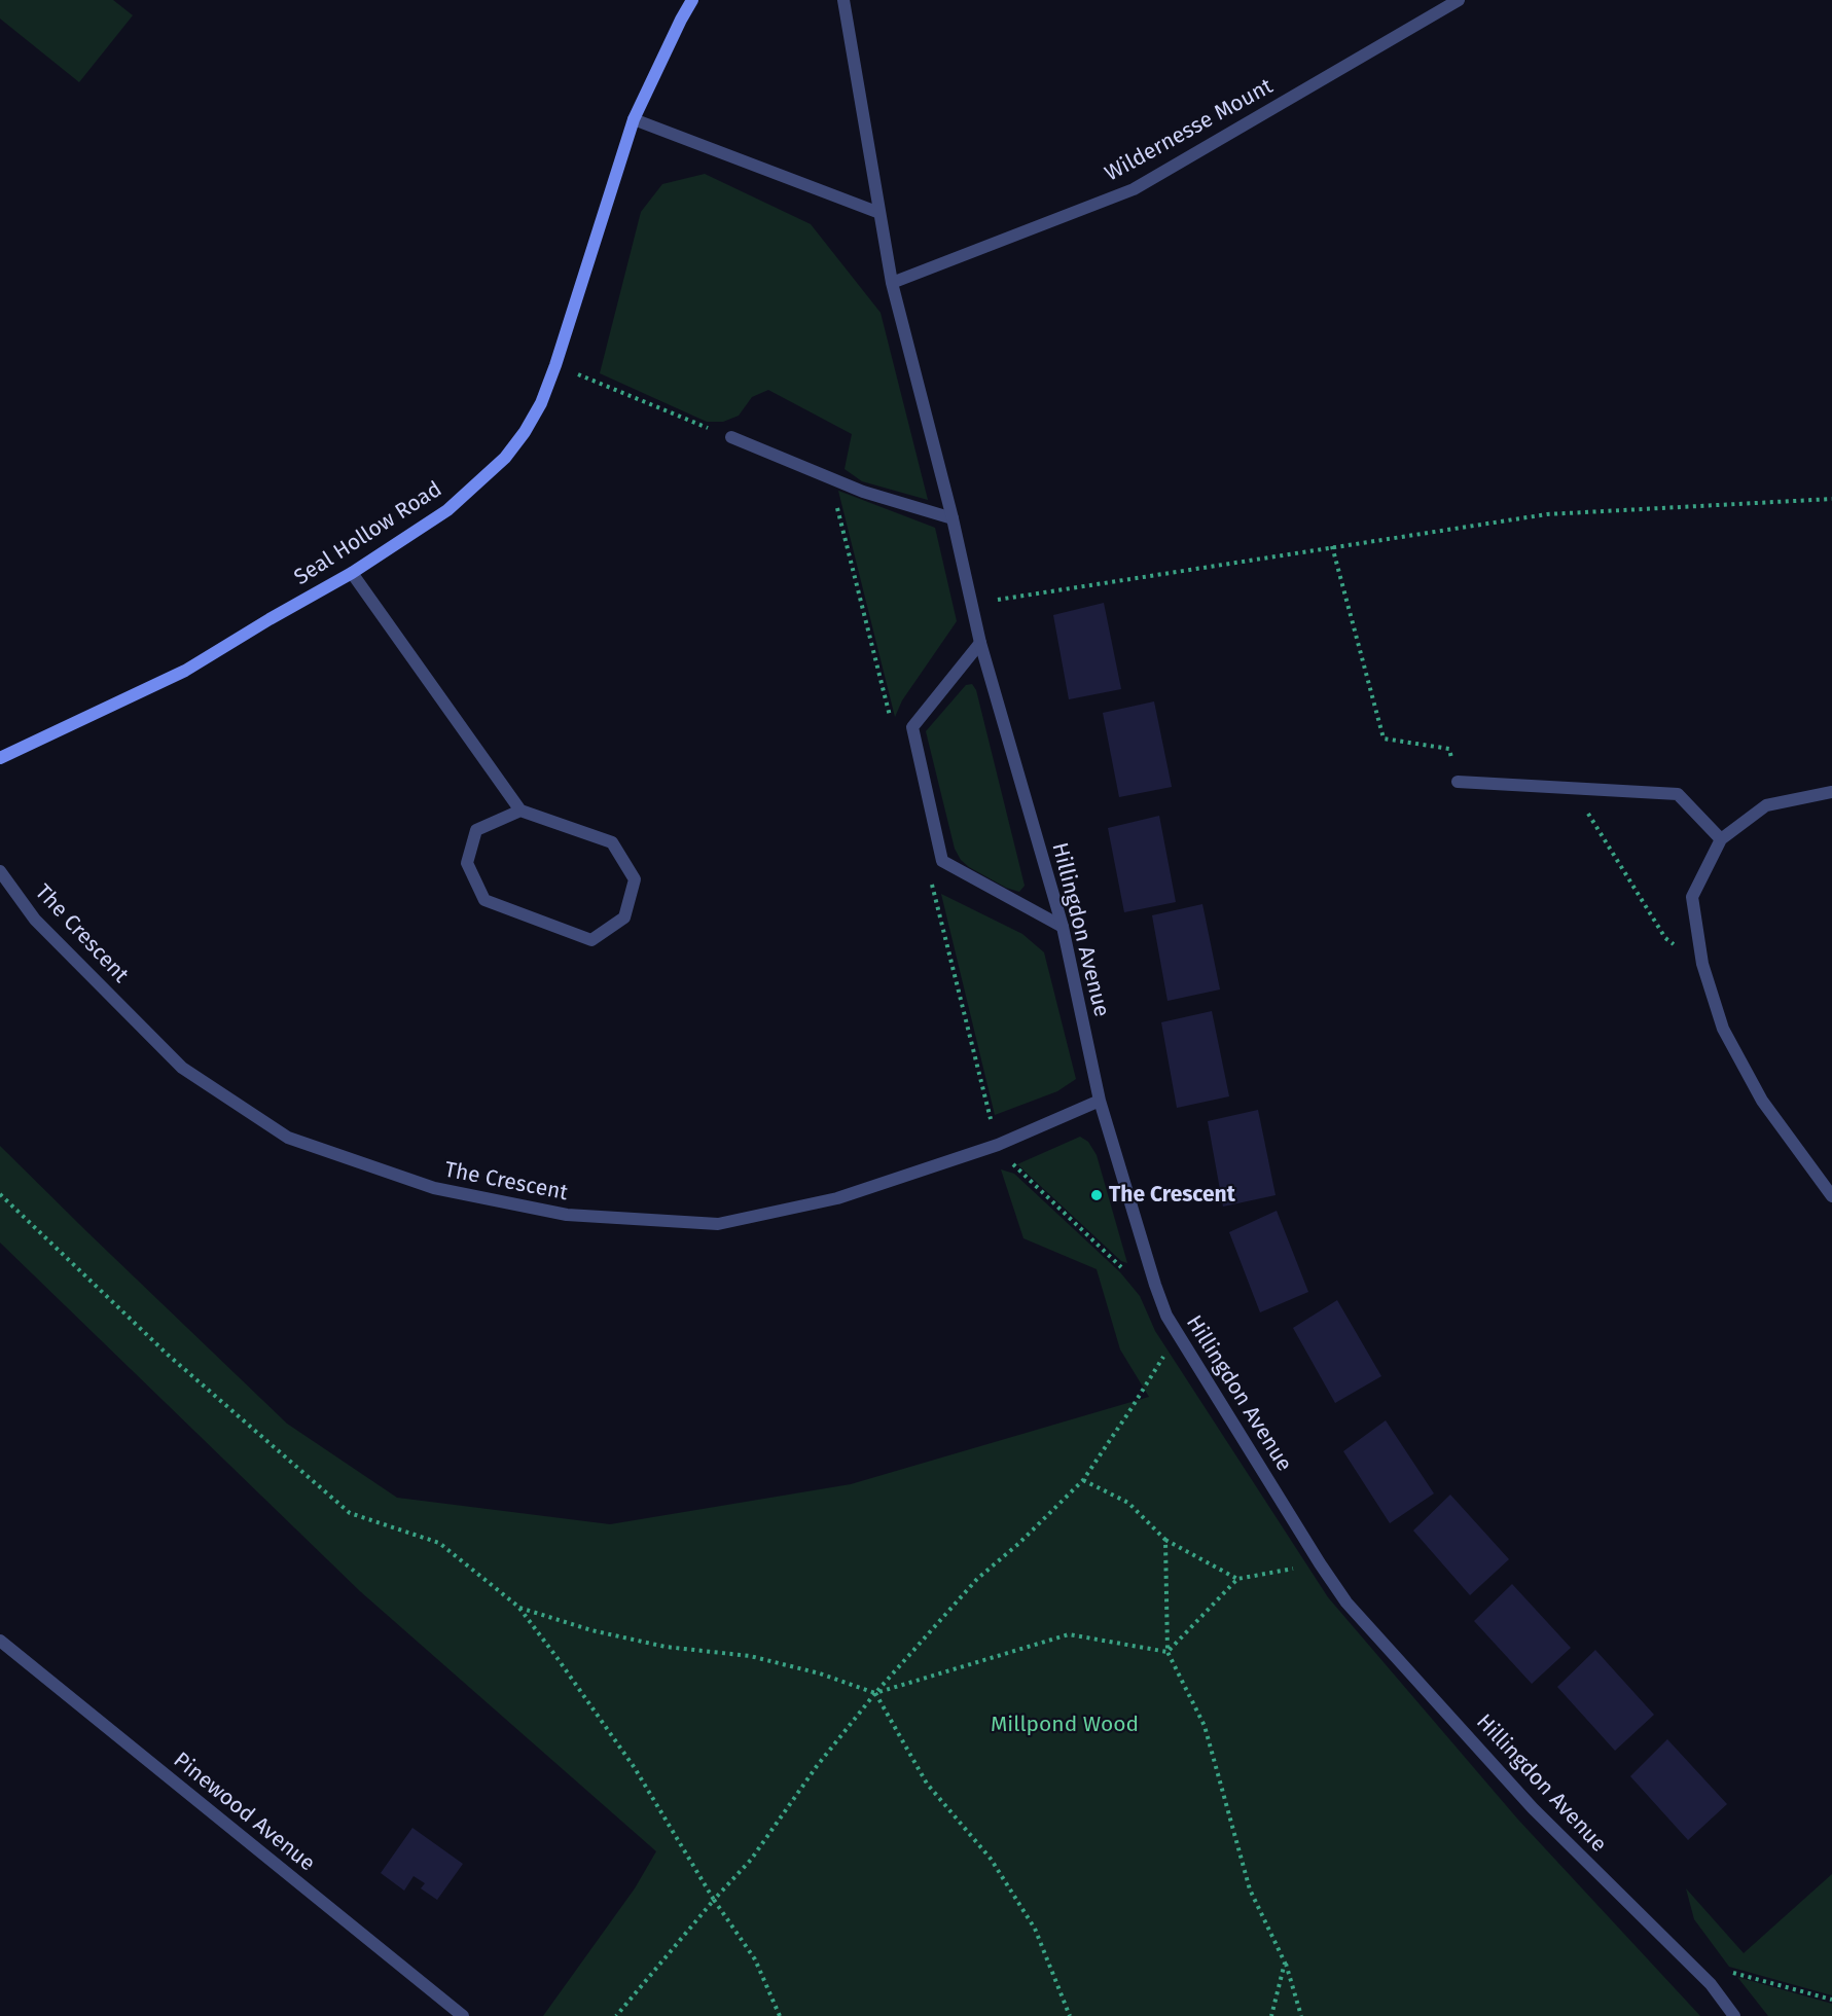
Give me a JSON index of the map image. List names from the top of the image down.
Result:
{
  "streets": {
    "main road": ["Seal Hollow Road"],
    "street": [
      "Wildernesse Mount",
      "Hillingdon Avenue",
      "The Crescent",
      "Pinewood Avenue"
    ]
  },
  "crossings": [
    ["Wildernesse Mount", "Hillingdon Avenue"],
    ["Hillingdon Avenue", "The Crescent"]
  ],
  "parks": ["Millpond Wood"],
  "places": ["The Crescent"]
}
